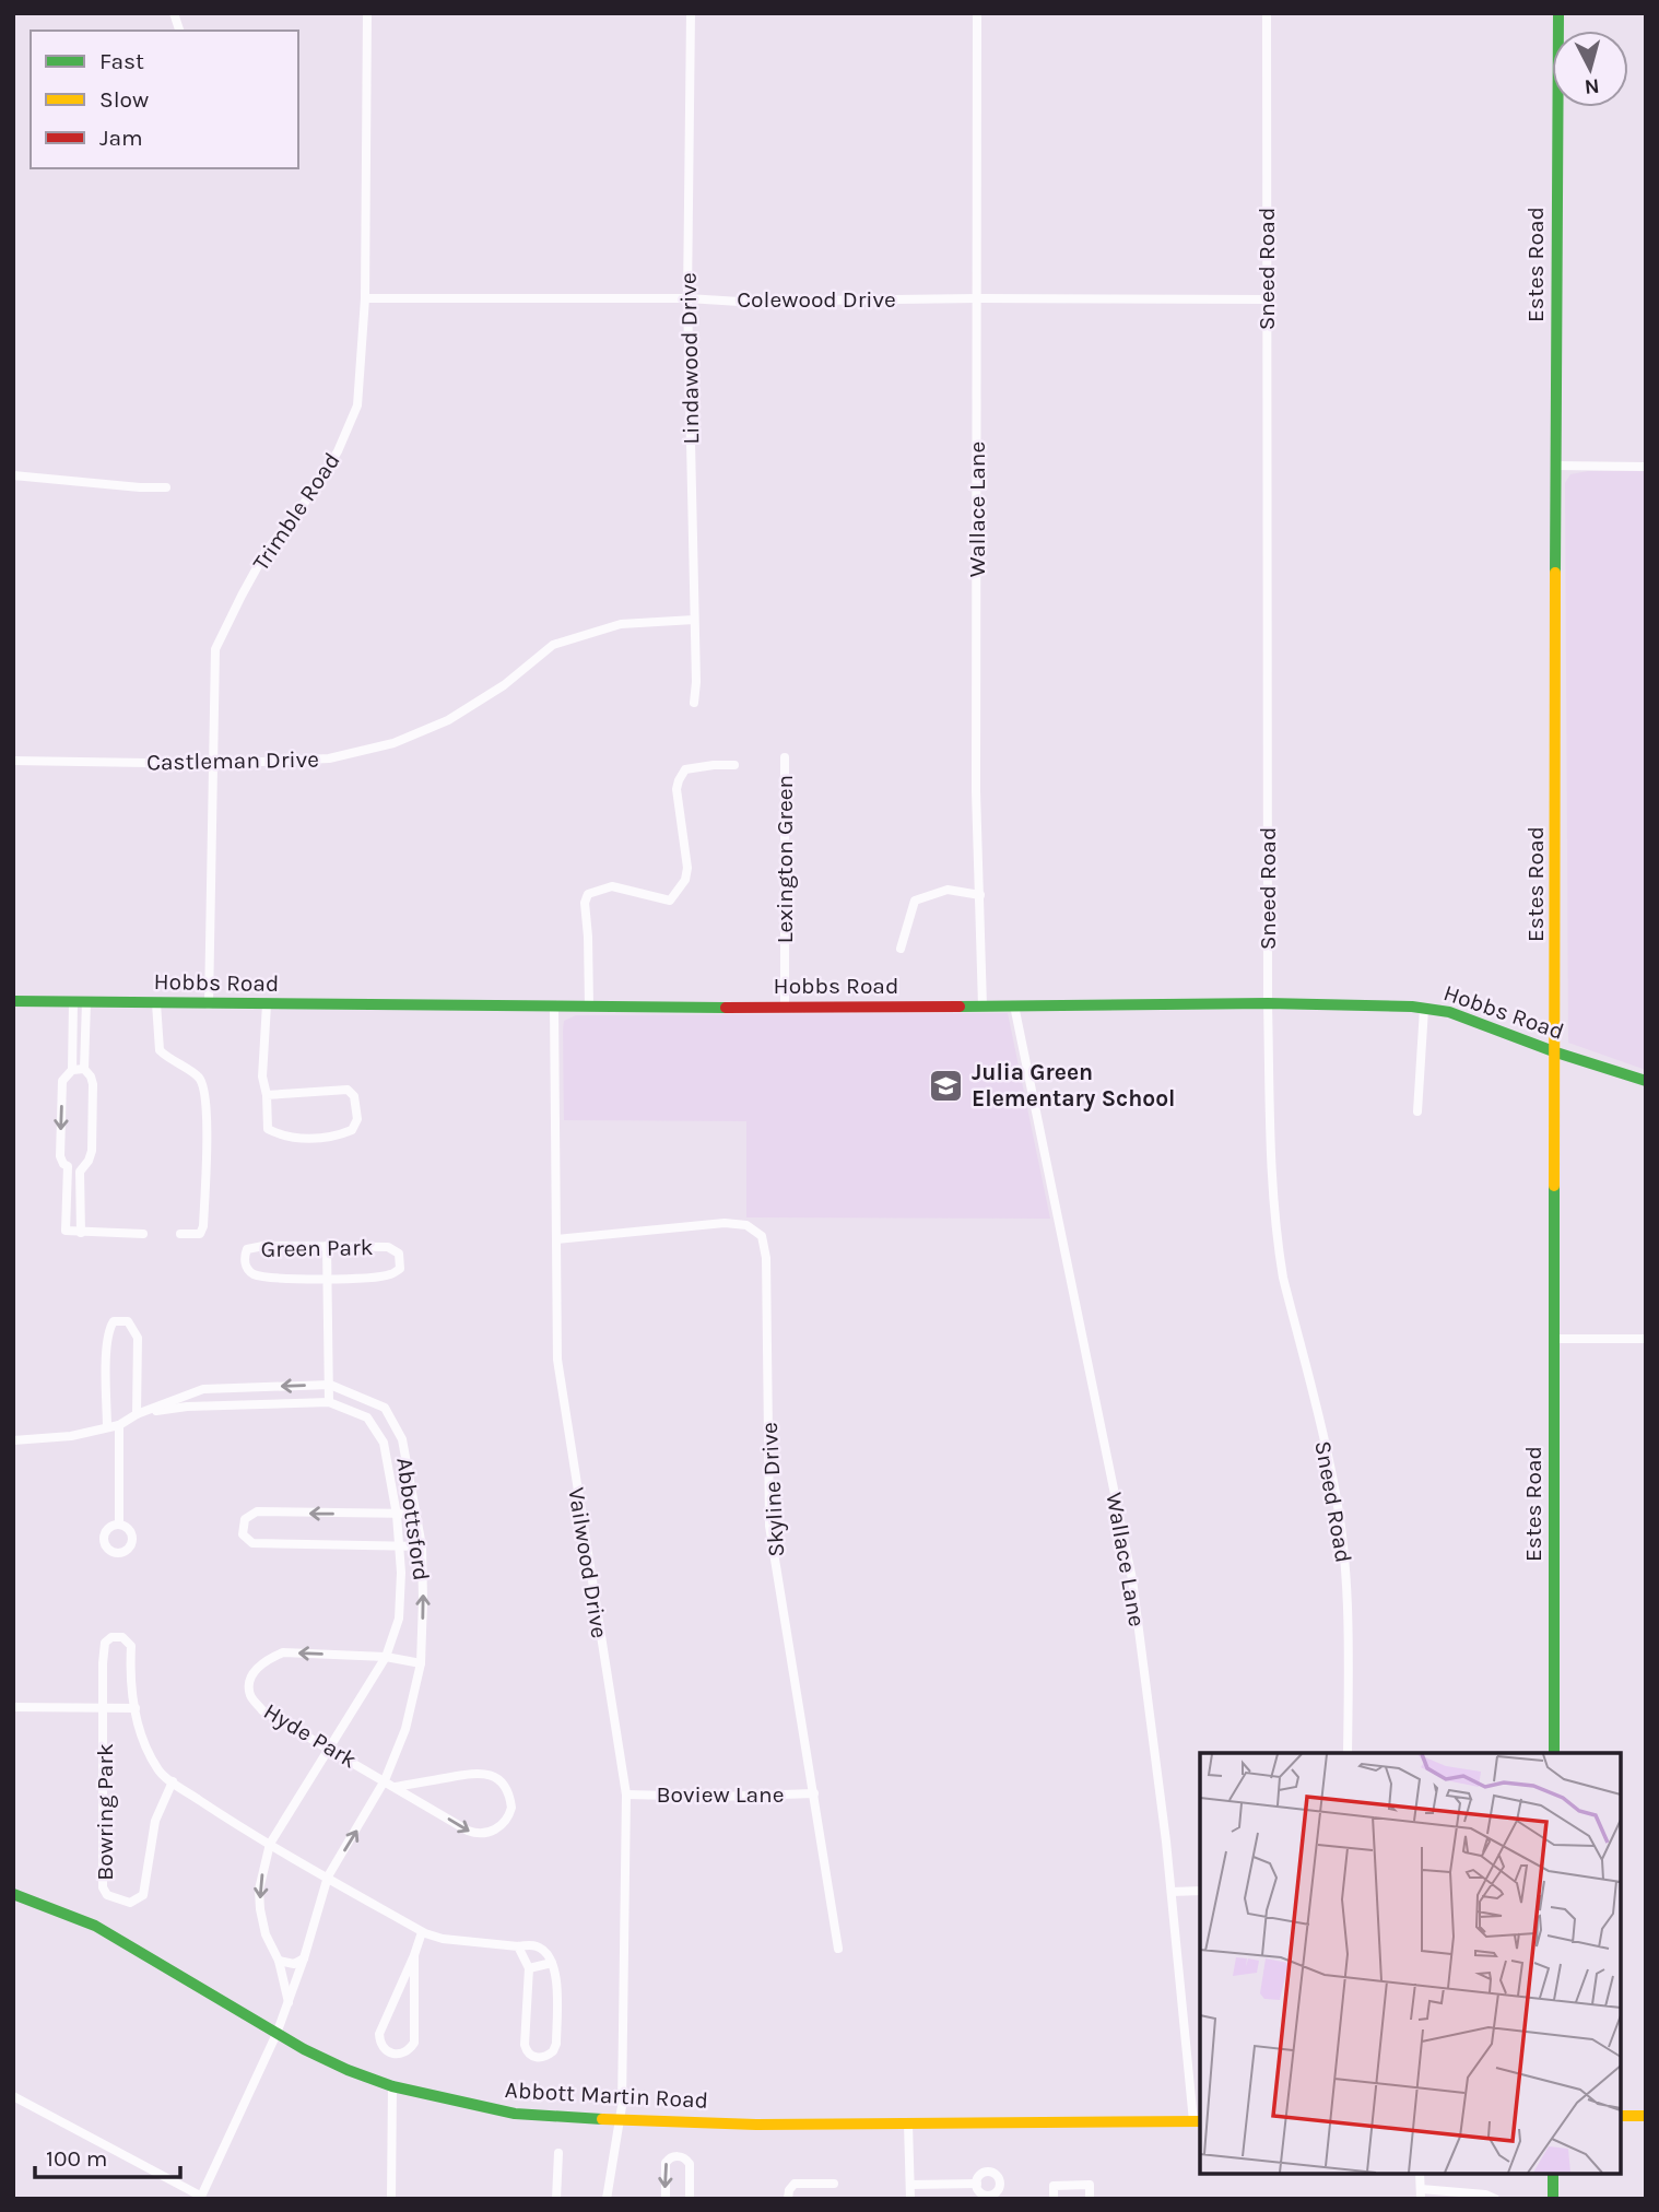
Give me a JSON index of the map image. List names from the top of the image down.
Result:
{
  "streets": {
    "main road": ["Estes Road", "Hobbs Road", "Abbott Martin Road"],
    "street": [
      "Sneed Road",
      "Colewood Drive",
      "Lindawood Drive",
      "Wallace Lane",
      "Trimble Road",
      "Castleman Drive",
      "Lexington Green",
      "Green Park",
      "Skyline Drive",
      "Abbottsford",
      "Vailwood Drive",
      "Hyde Park",
      "Boview Lane",
      "Bowring Park"
    ]
  },
  "crossings": [
    ["Estes Road", "Hobbs Road"],
    ["Sneed Road", "Colewood Drive"],
    ["Sneed Road", "Hobbs Road"],
    ["Colewood Drive", "Lindawood Drive"],
    ["Colewood Drive", "Wallace Lane"],
    ["Colewood Drive", "Trimble Road"],
    ["Lindawood Drive", "Castleman Drive"],
    ["Wallace Lane", "Hobbs Road"],
    ["Wallace Lane", "Abbott Martin Road"],
    ["Trimble Road", "Castleman Drive"],
    ["Trimble Road", "Hobbs Road"],
    ["Lexington Green", "Hobbs Road"],
    ["Hobbs Road", "Vailwood Drive"],
    ["Skyline Drive", "Vailwood Drive"],
    ["Skyline Drive", "Boview Lane"],
    ["Abbottsford", "Hyde Park"],
    ["Abbottsford", "Bowring Park"],
    ["Abbottsford", "Abbott Martin Road"],
    ["Vailwood Drive", "Boview Lane"],
    ["Vailwood Drive", "Abbott Martin Road"]
  ],
  "places": {
    "school or university": ["Julia Green Elementary School"]
  },
  "legend": ["Fast", "Slow", "Jam"],
  "scale_bar": "100 m",
  "north": "bottom"
}
